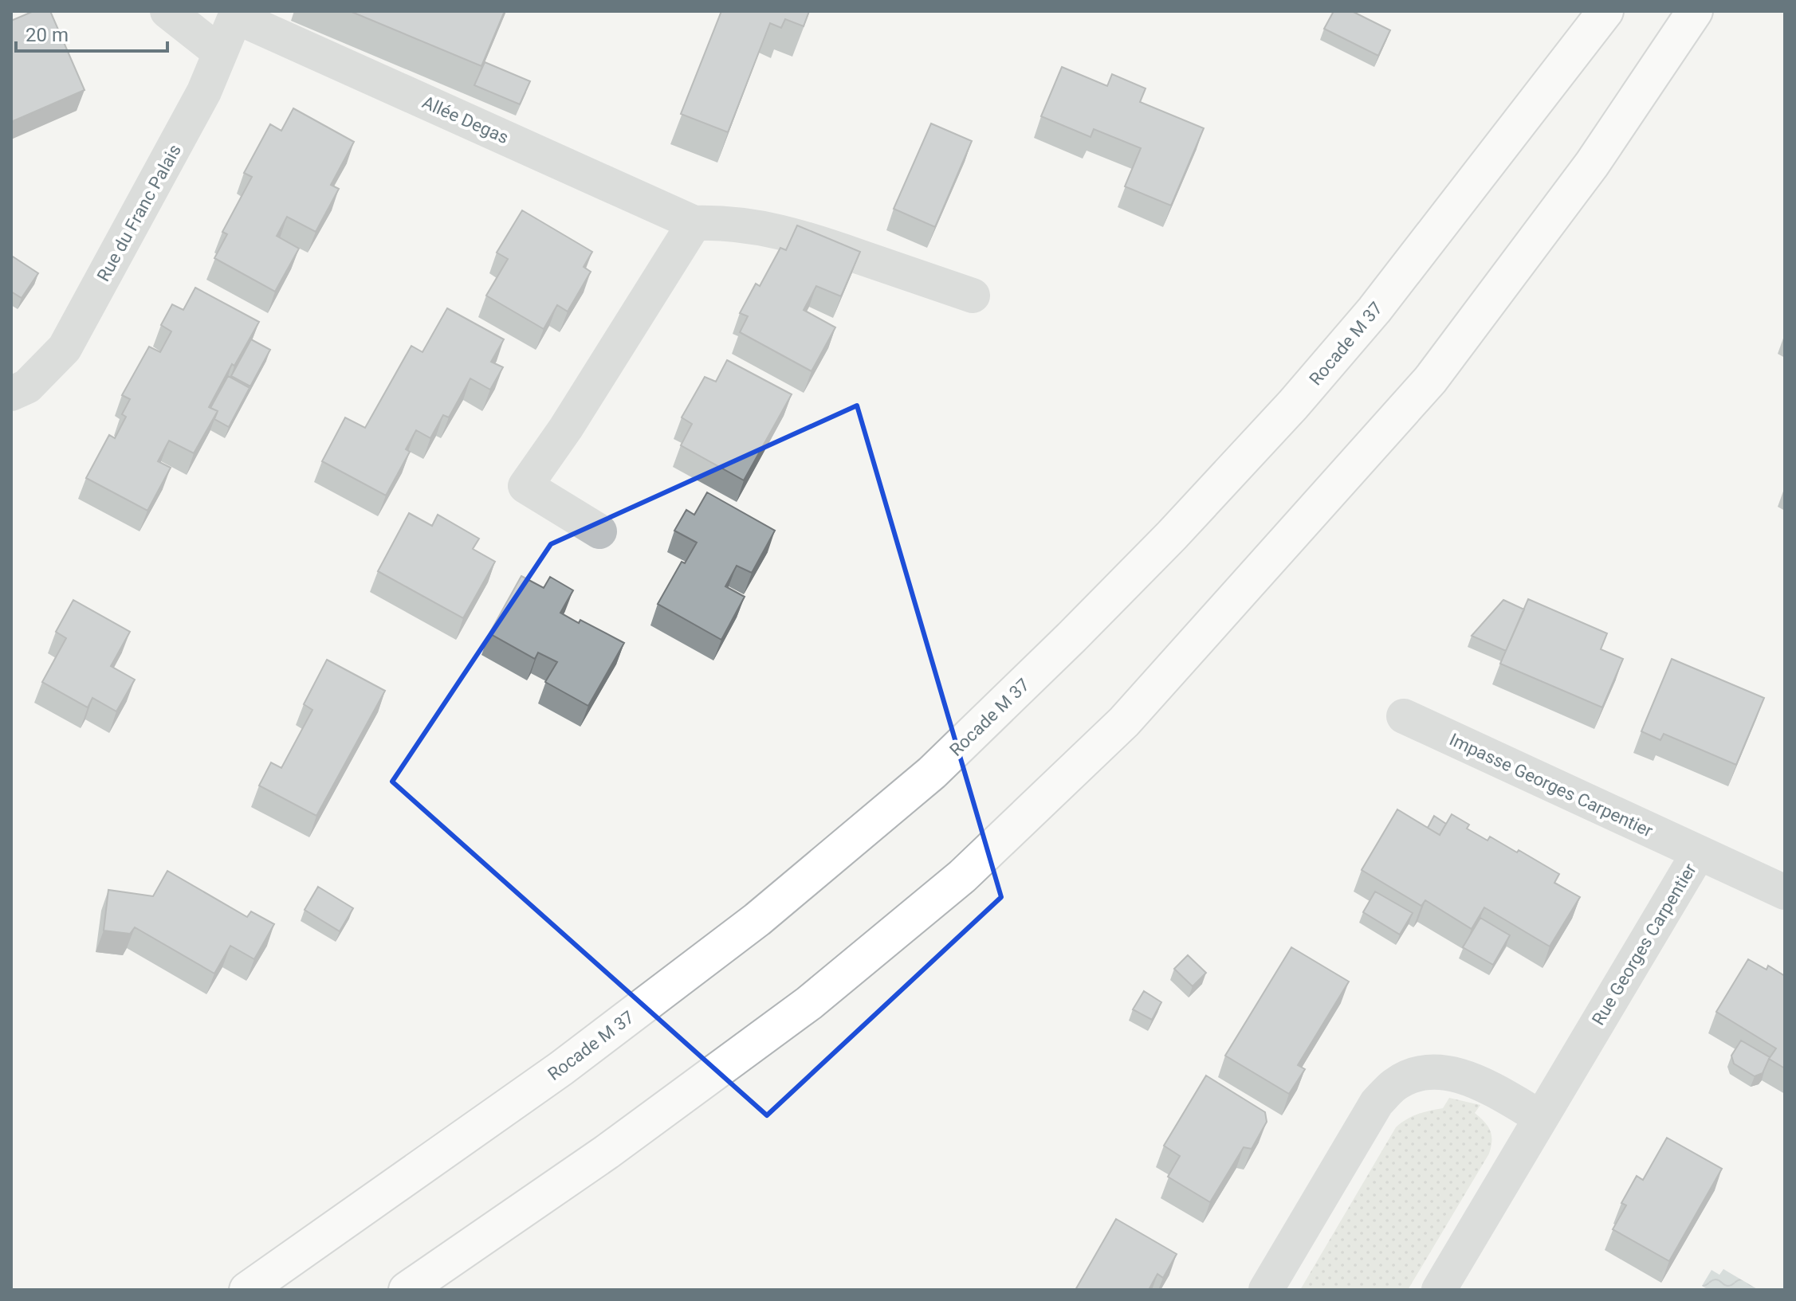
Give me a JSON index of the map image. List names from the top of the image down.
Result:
{
  "streets": {
    "highway": ["Rocade M 37"],
    "street": [
      "Allée Degas",
      "Rue du Franc Palais",
      "Impasse Georges Carpentier",
      "Rue Georges Carpentier"
    ]
  },
  "crossings": [
    ["Allée Degas", "Rue du Franc Palais"],
    ["Impasse Georges Carpentier", "Rue Georges Carpentier"]
  ],
  "scale_bar": "20 m"
}
